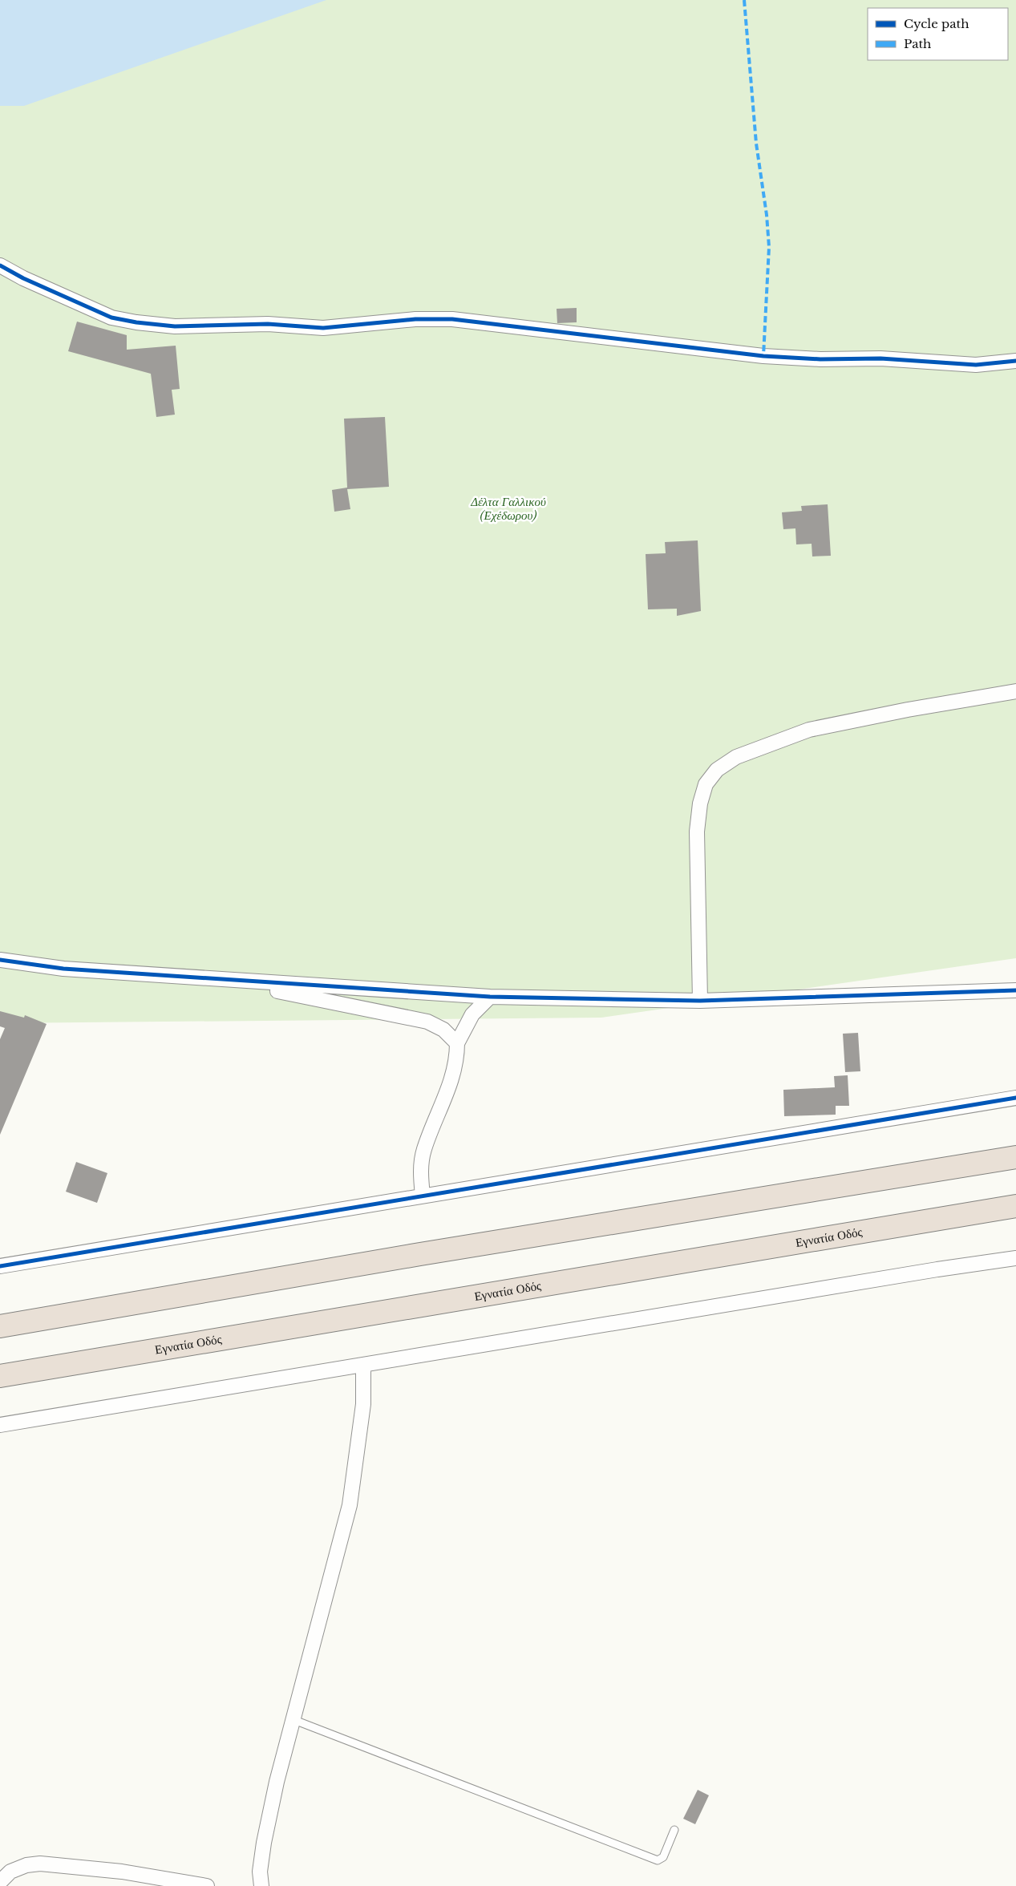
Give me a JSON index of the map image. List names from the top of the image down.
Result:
{
  "streets": {
    "highway": ["Εγνατία Οδός"]
  },
  "parks": ["Δέλτα Γαλλικού (Εχέδωρου)"],
  "legend": ["Cycle path", "Path"]
}
